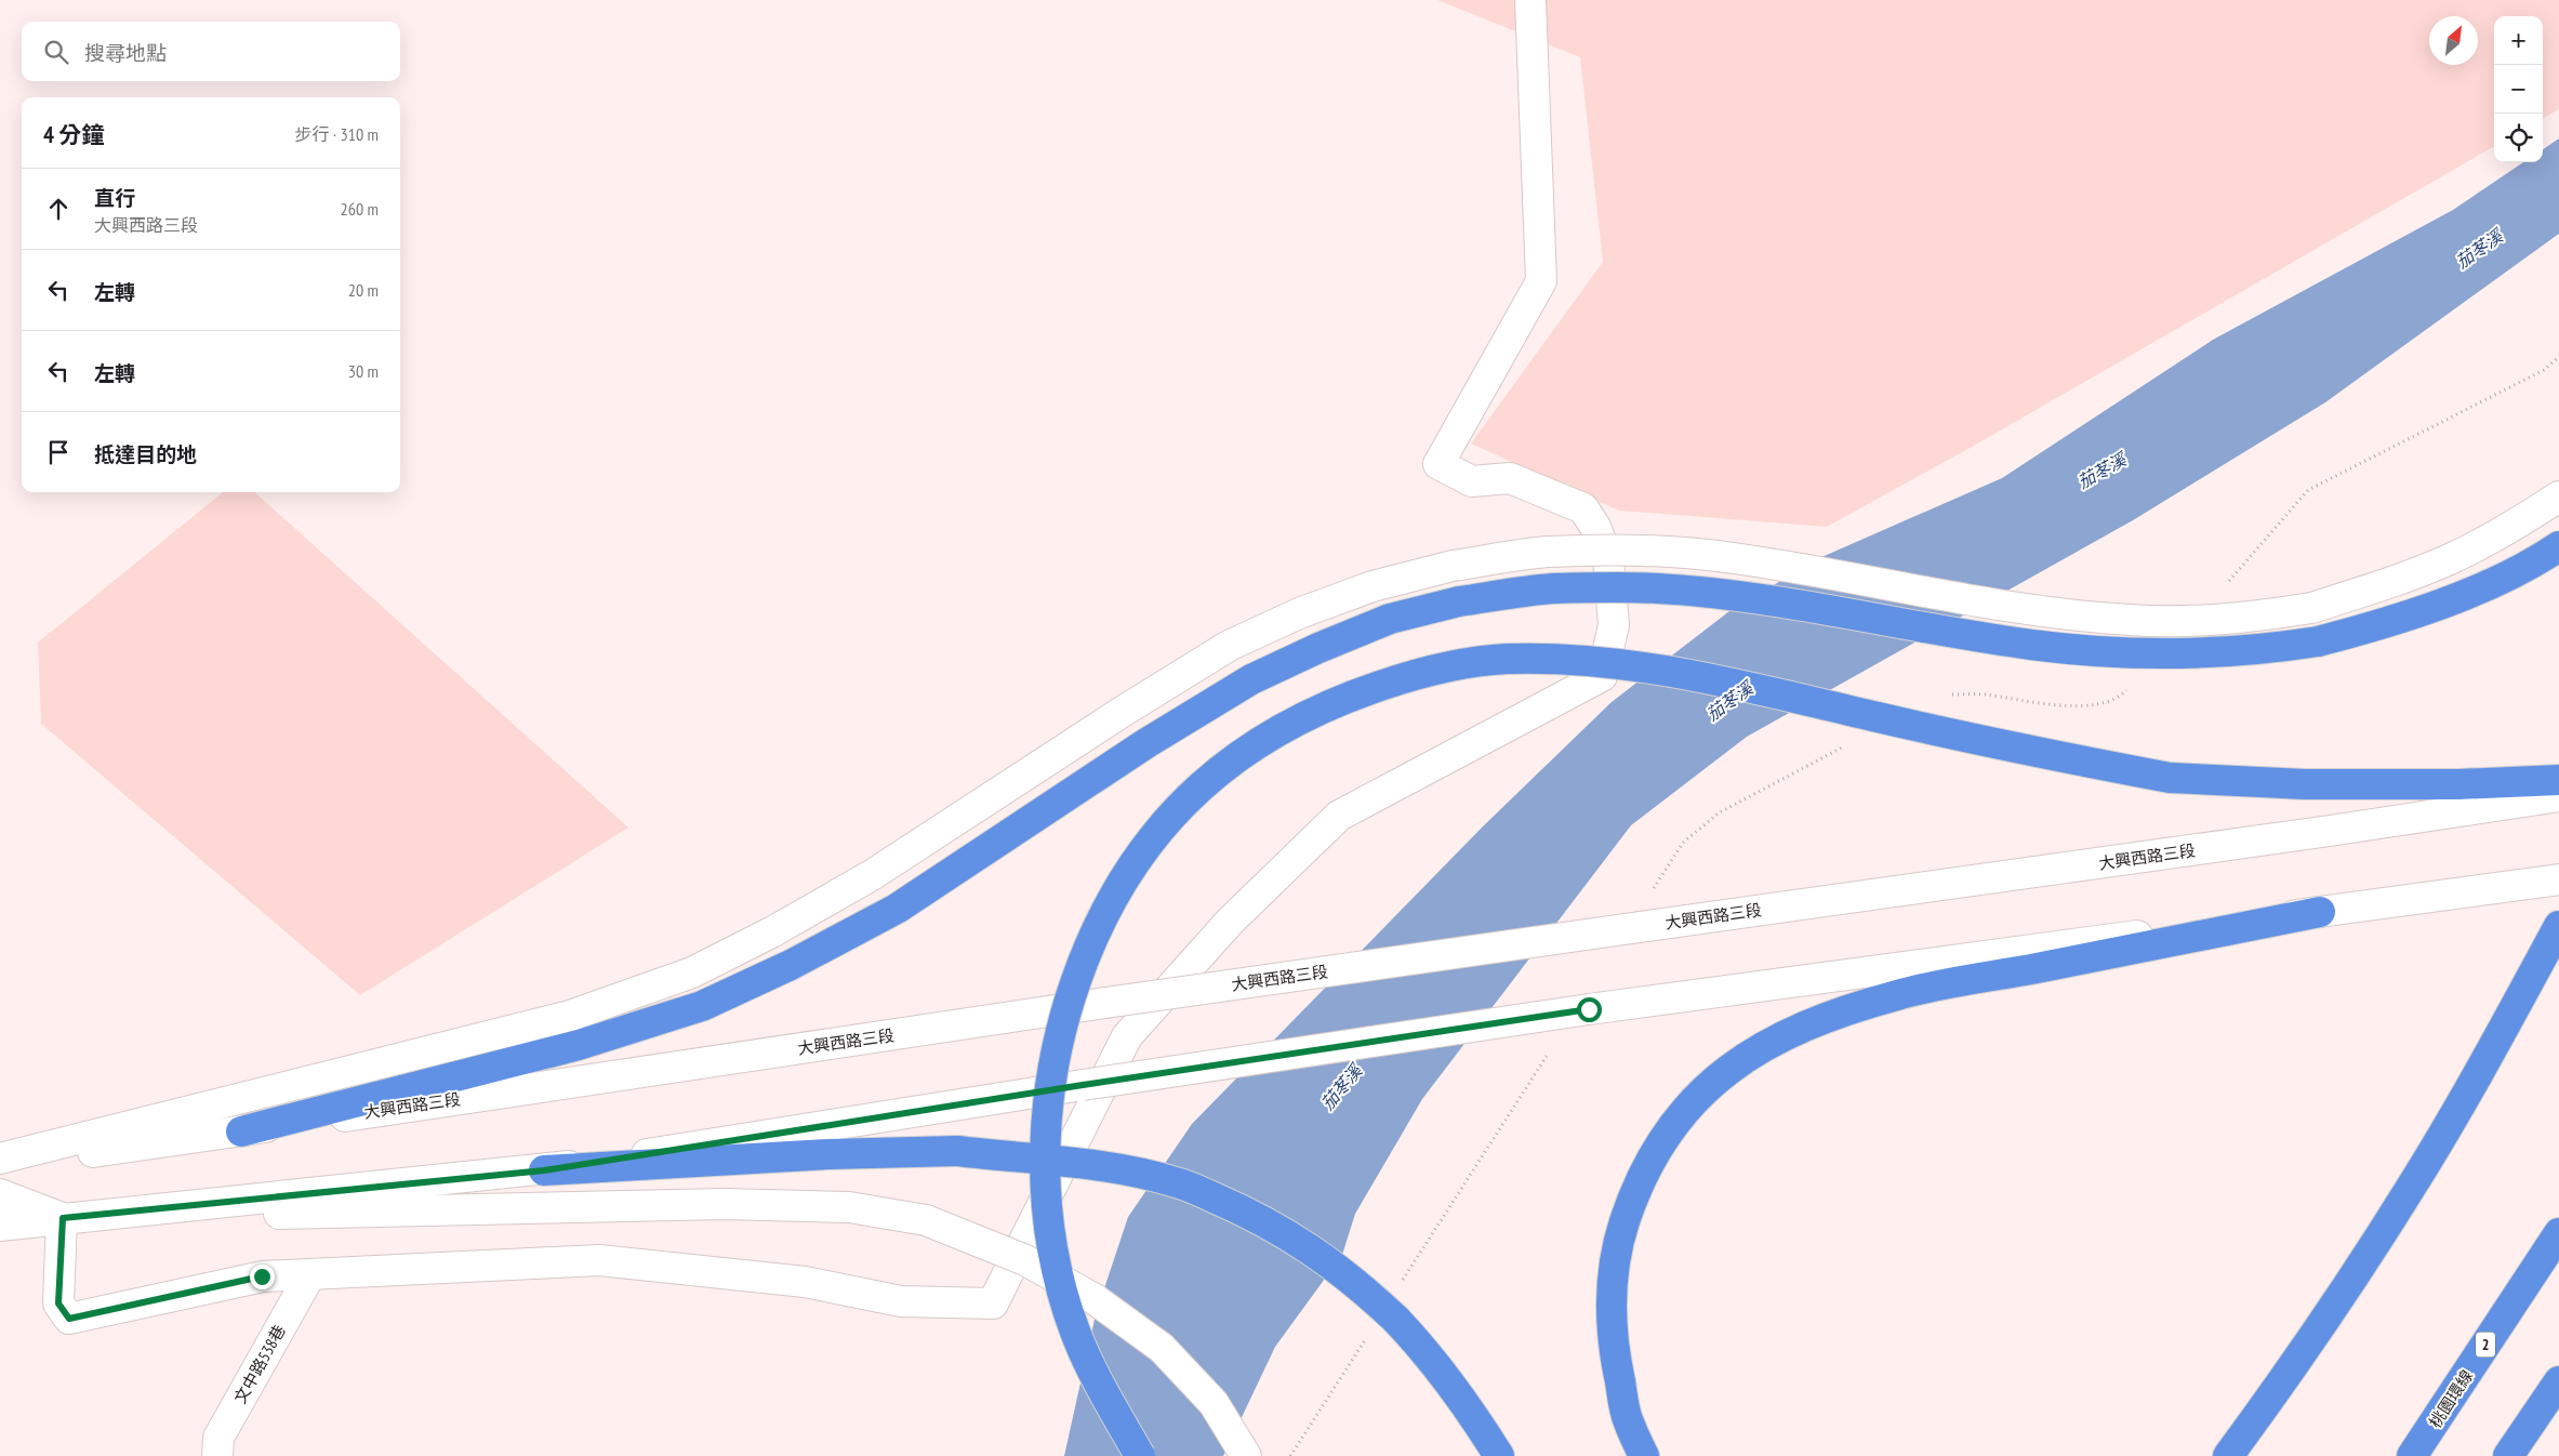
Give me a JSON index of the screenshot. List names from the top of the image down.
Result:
{
  "streets": {
    "highway": ["2", "桃園環線"],
    "street": ["大興西路三段", "文中路538巷"]
  },
  "water": ["茄苳溪"],
  "north": "top right",
  "page": {
    "map_buttons": ["+", "−"],
    "search": "搜尋地點",
    "heading": ["4 分鐘", "步行 · 310 m"],
    "list": [
      ["直行", "大興西路三段", "260 m"],
      ["左轉", "20 m"],
      ["左轉", "30 m"],
      "抵達目的地"
    ]
  }
}
